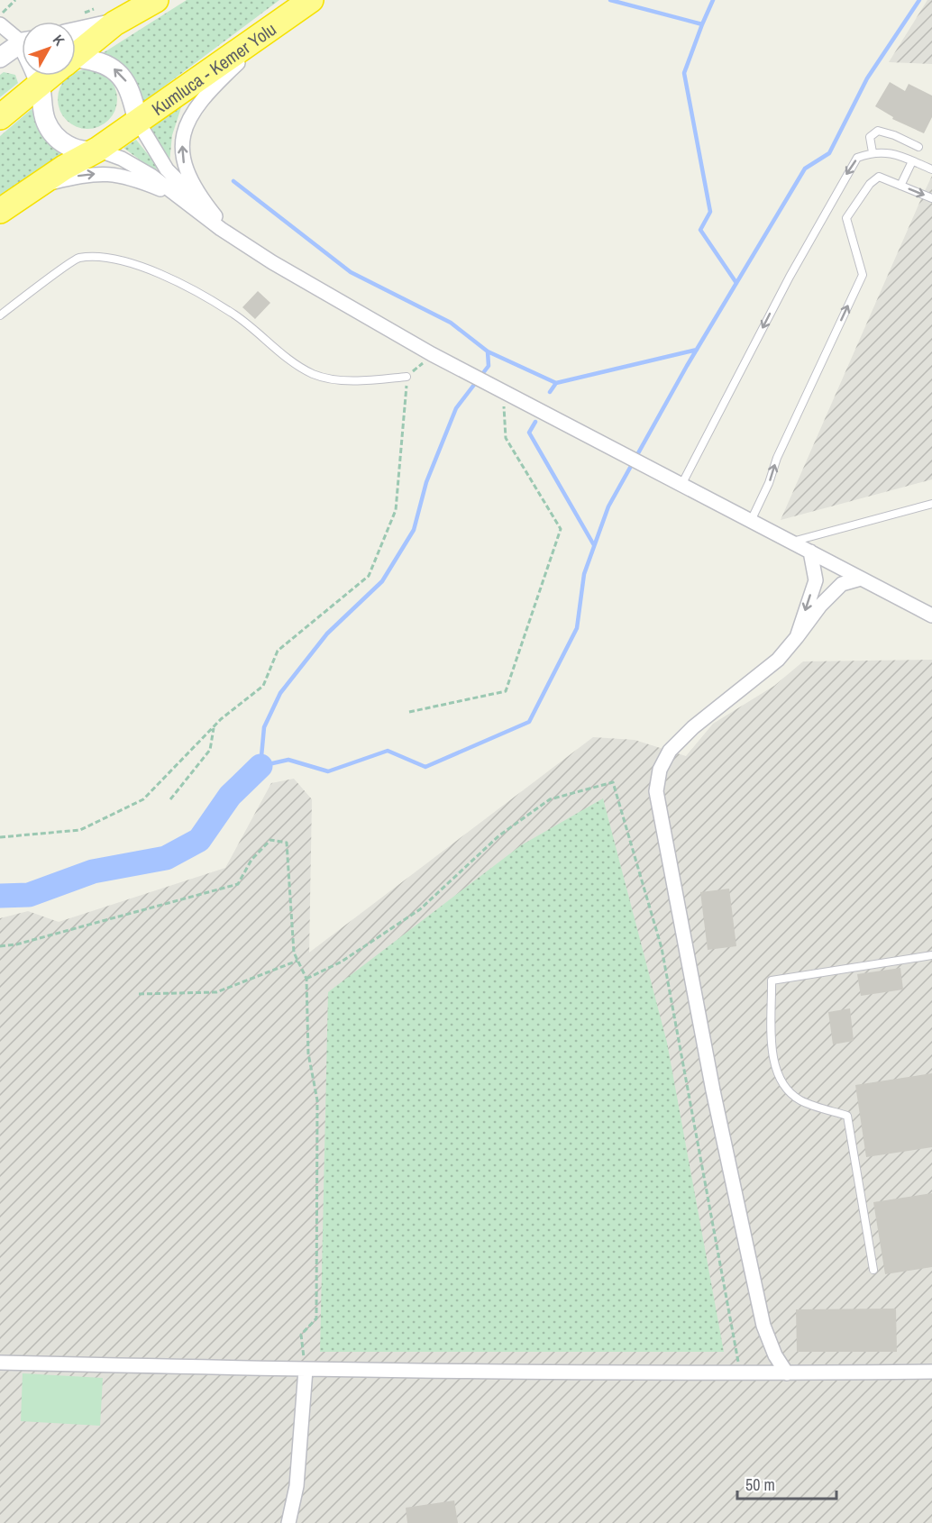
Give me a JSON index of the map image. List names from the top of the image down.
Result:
{
  "streets": {
    "highway": ["Kumluca - Kemer Yolu"]
  },
  "scale_bar": "50 m",
  "north": "top right"
}
